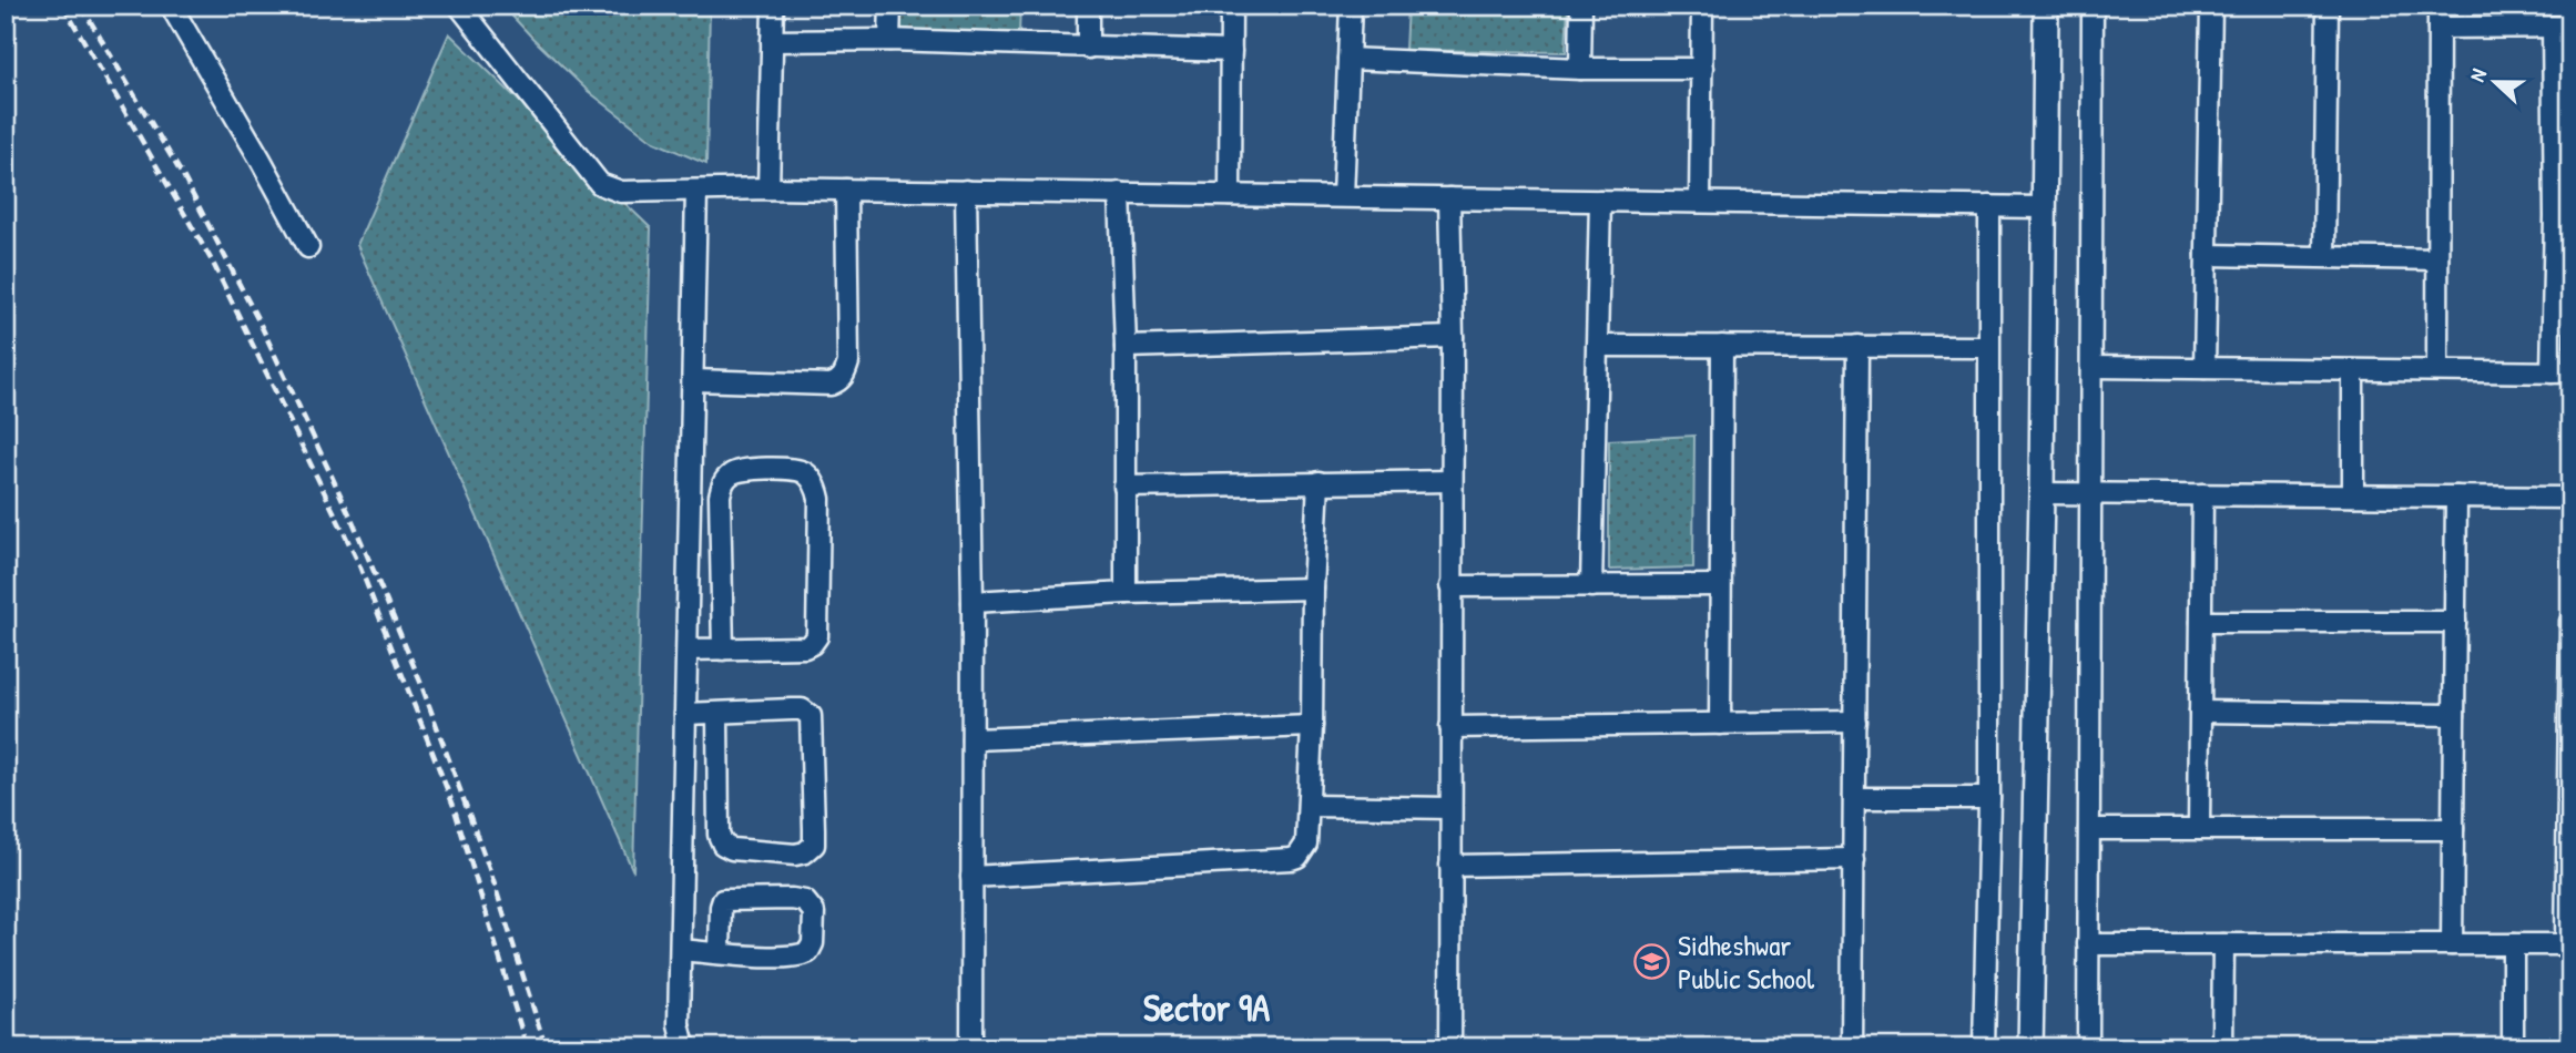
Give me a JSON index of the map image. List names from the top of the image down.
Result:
{
  "districts": ["Sector 9A"],
  "places": {
    "school or university": ["Sidheshwar Public School"]
  },
  "north": "left"
}
